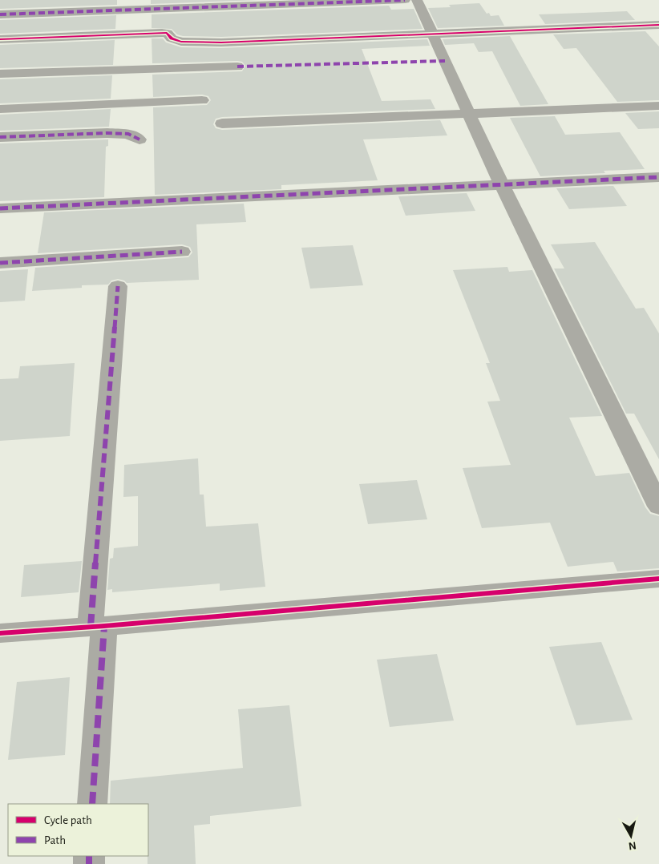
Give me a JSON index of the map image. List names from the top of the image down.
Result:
{
  "legend": ["Cycle path", "Path"],
  "north": "bottom"
}
